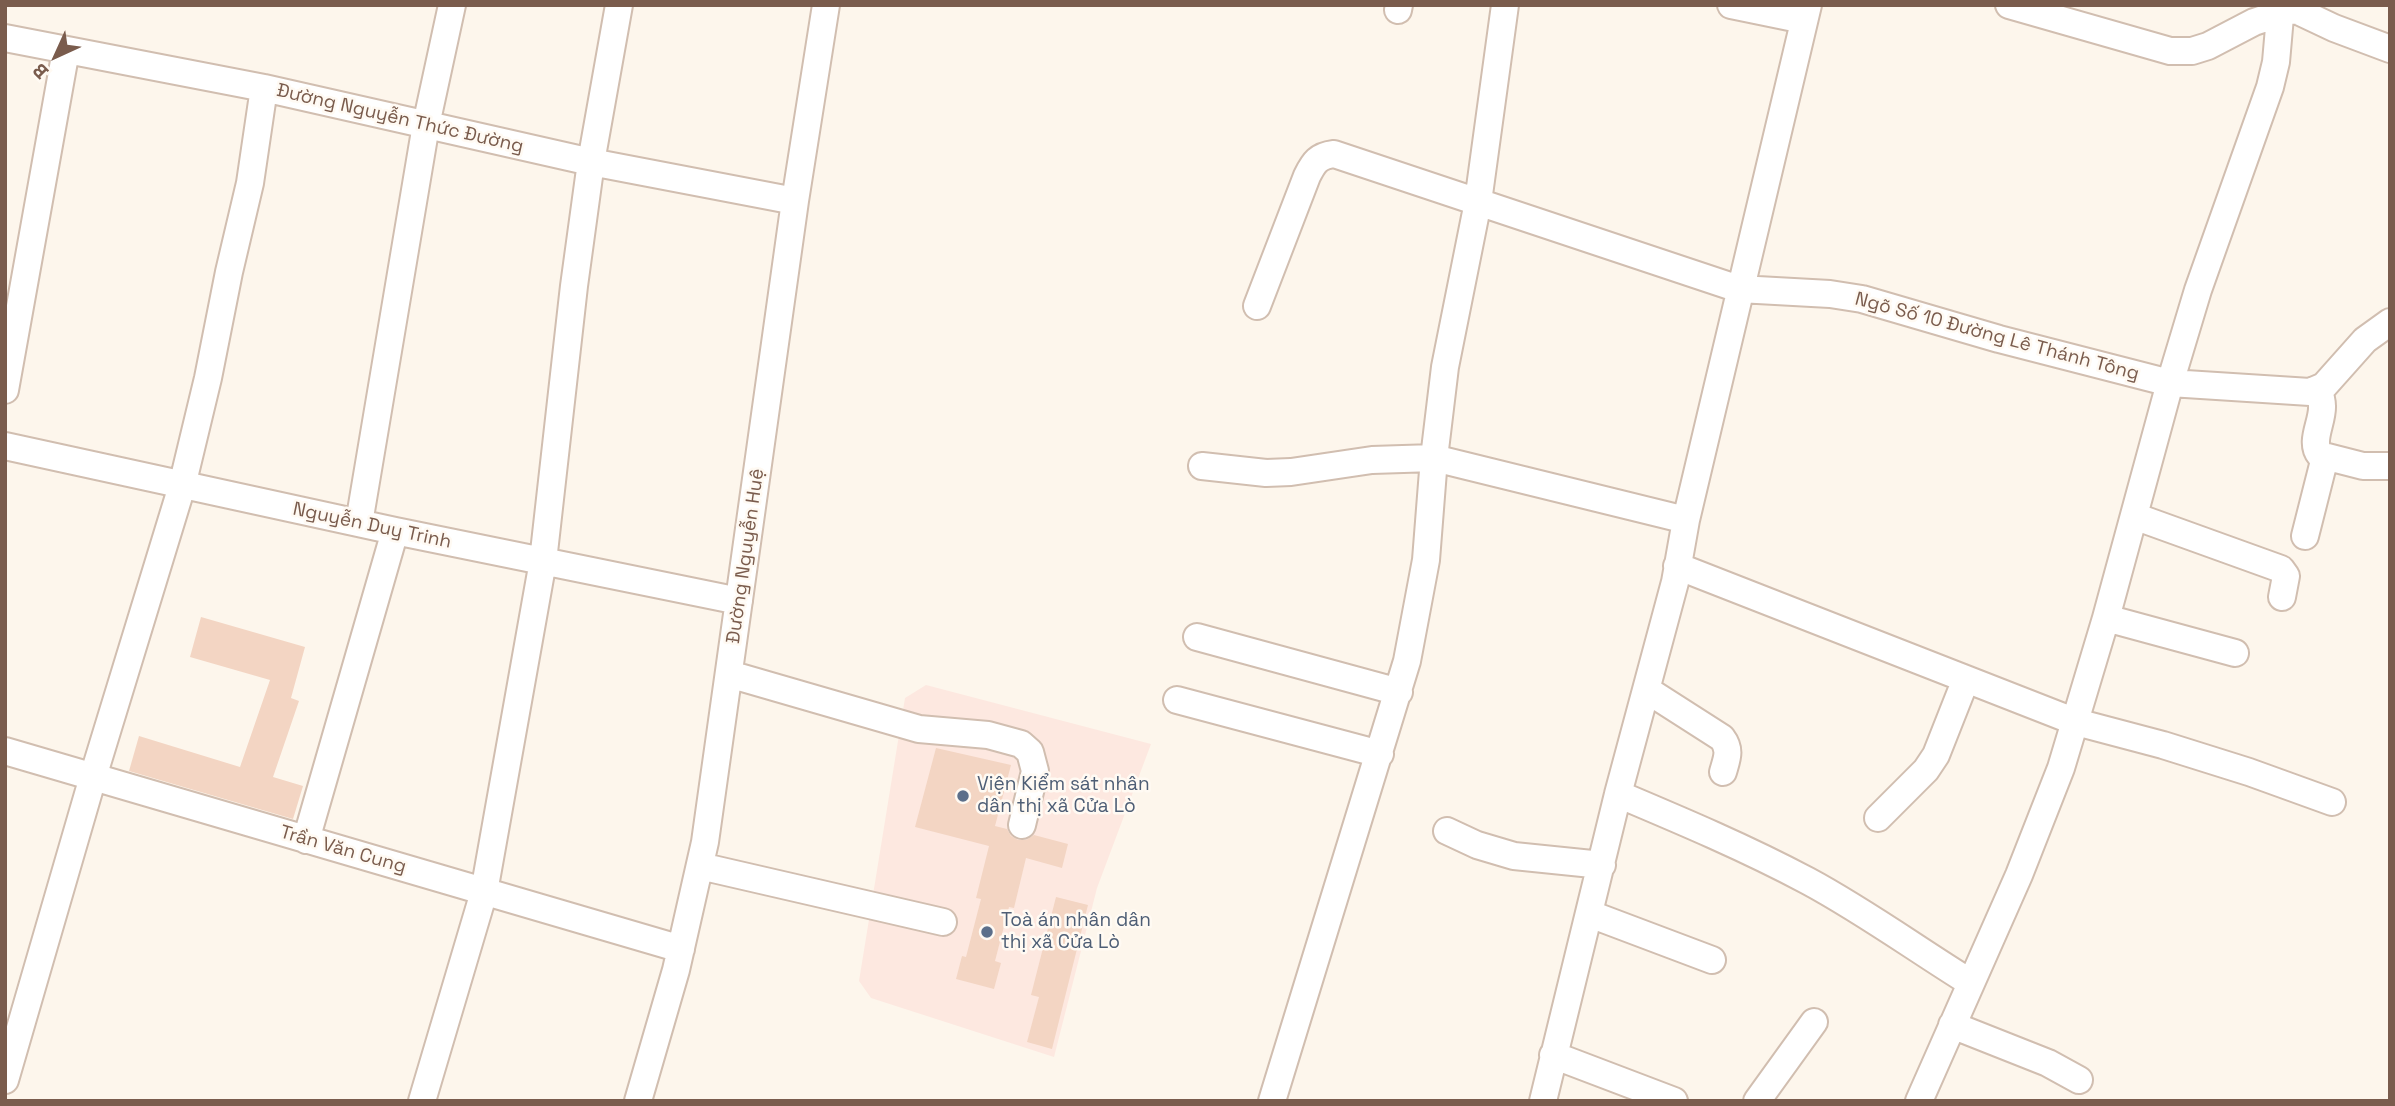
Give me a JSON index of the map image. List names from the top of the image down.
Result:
{
  "streets": {
    "street": [
      "Đường Nguyễn Thức Đường",
      "Ngõ Số 10 Đường Lê Thánh Tông",
      "Nguyễn Duy Trinh",
      "Đường Nguyễn Huệ",
      "Trần Văn Cung"
    ]
  },
  "crossings": [
    ["Đường Nguyễn Thức Đường", "Đường Nguyễn Huệ"],
    ["Nguyễn Duy Trinh", "Đường Nguyễn Huệ"],
    ["Đường Nguyễn Huệ", "Trần Văn Cung"]
  ],
  "places": ["Viện Kiểm sát nhân dân thị xã Cửa Lò", "Toà án nhân dân thị xã Cửa Lò"],
  "north": "bottom left"
}
